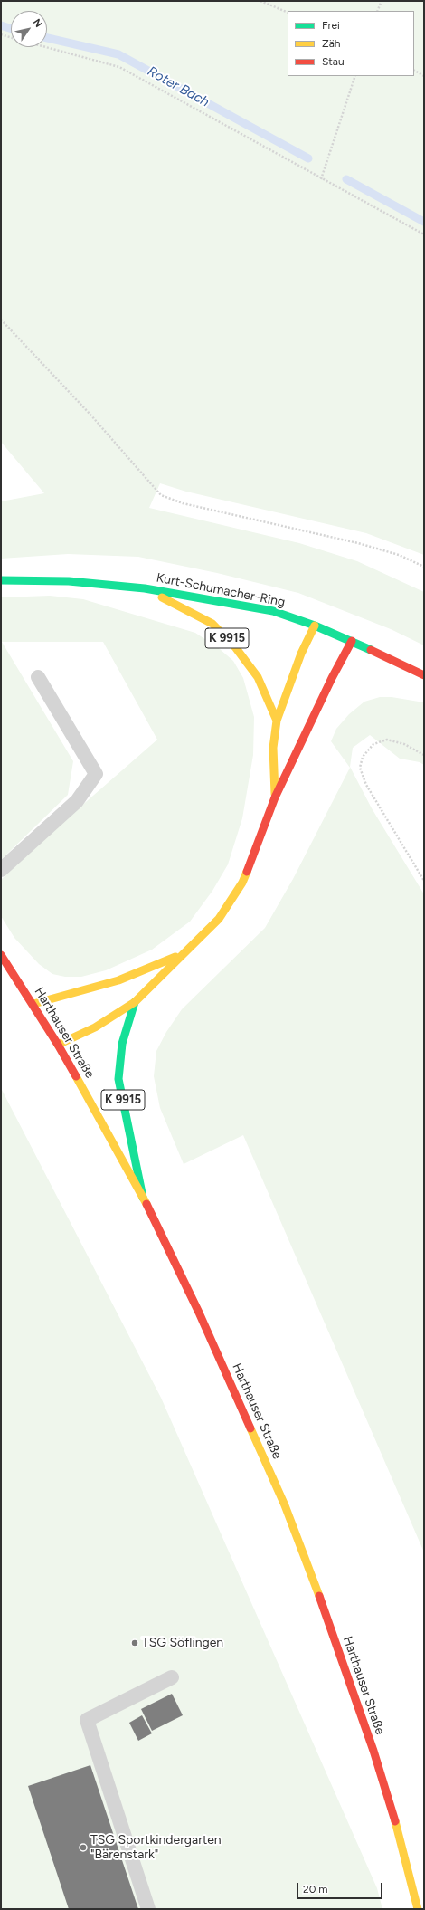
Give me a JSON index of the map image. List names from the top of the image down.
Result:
{
  "streets": {
    "main road": ["Kurt-Schumacher-Ring", "K 9915", "Harthauser Straße"]
  },
  "crossings": [
    ["Kurt-Schumacher-Ring", "K 9915"],
    ["K 9915", "Harthauser Straße"]
  ],
  "water": ["Roter Bach"],
  "places": ["TSG Söflingen", "TSG Sportkindergarten \"Bärenstark\""],
  "legend": ["Frei", "Zäh", "Stau"],
  "scale_bar": "20 m",
  "north": "top right"
}
